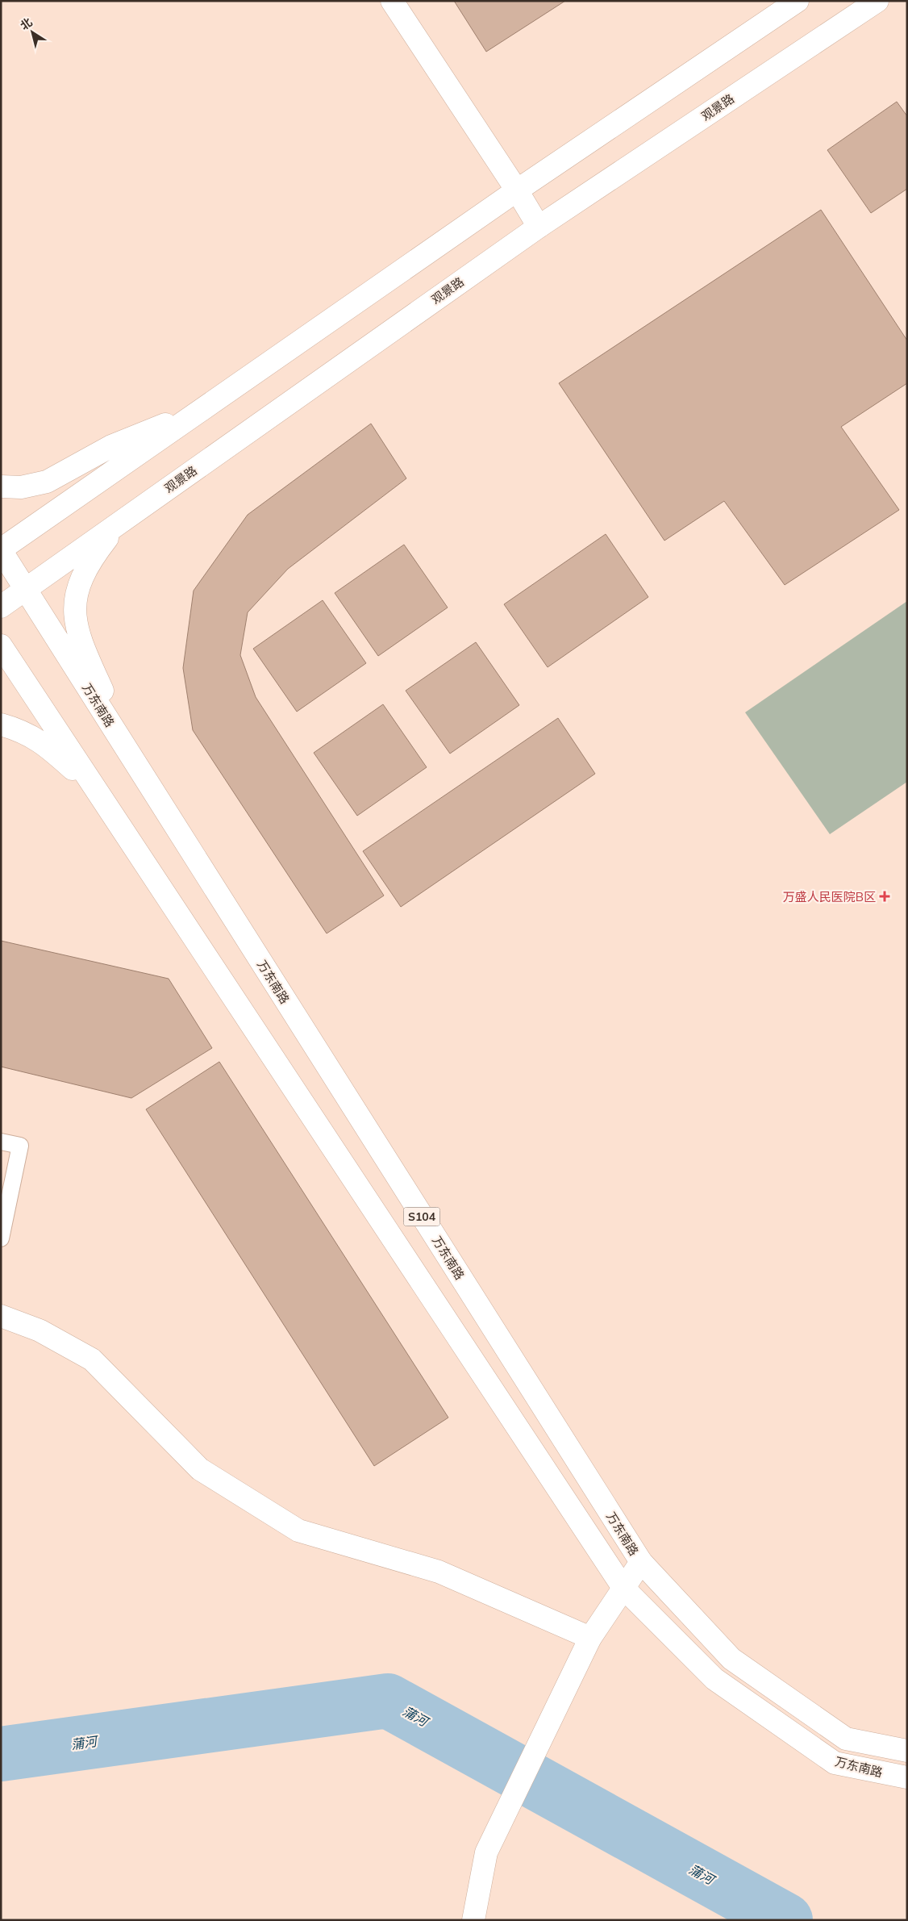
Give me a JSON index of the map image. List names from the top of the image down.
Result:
{
  "streets": {
    "main road": ["观景路", "万东南路", "S104"]
  },
  "crossings": [
    ["观景路", "万东南路"],
    ["观景路", "S104"],
    ["万东南路", "S104"]
  ],
  "water": ["蒲河"],
  "places": {
    "health": ["万盛人民医院B区"]
  },
  "north": "top left"
}
